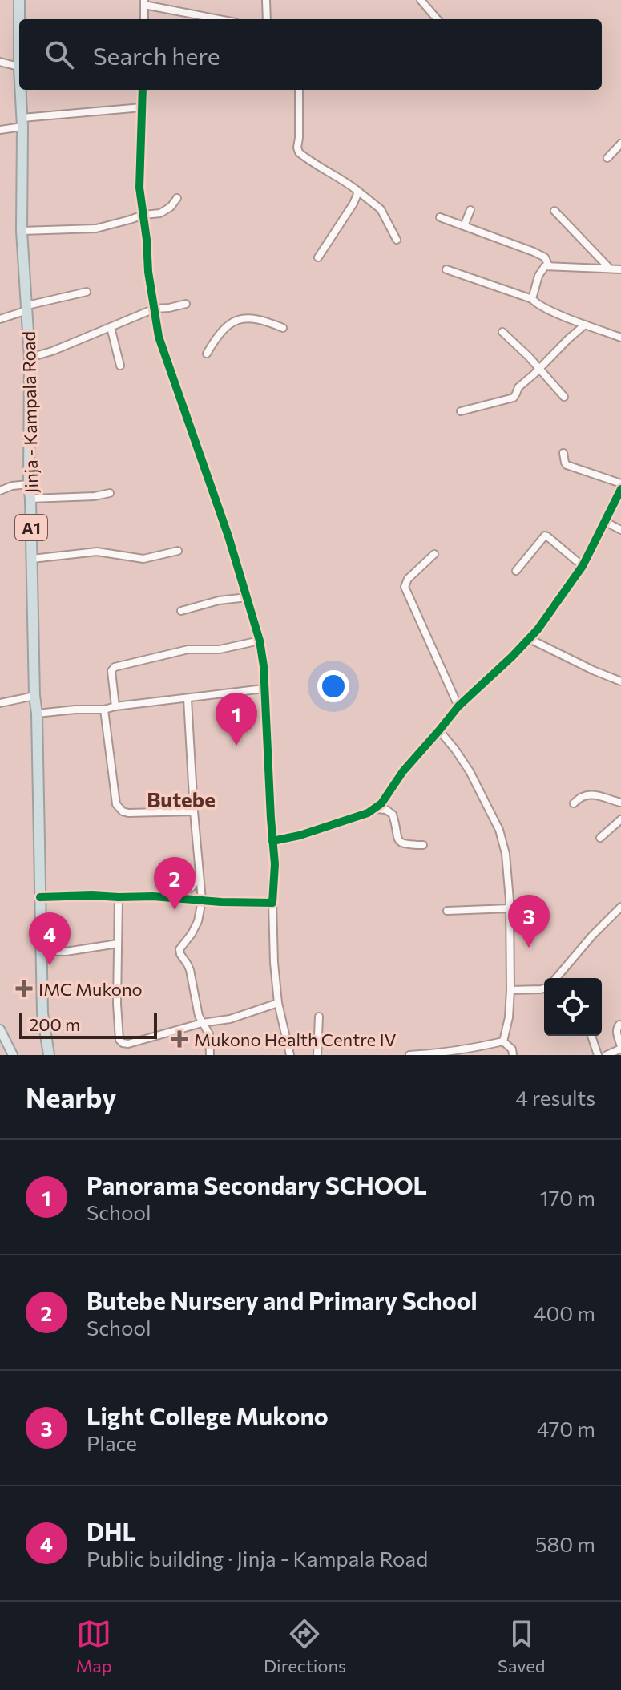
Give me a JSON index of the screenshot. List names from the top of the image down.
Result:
{
  "streets": {
    "highway": ["Jinja - Kampala Road", "A1"]
  },
  "districts": ["Butebe"],
  "places": {
    "health": ["IMC Mukono", "Mukono Health Centre IV"]
  },
  "scale_bar": "200 m",
  "page": {
    "search": "Search here",
    "pins": [
      "1",
      "2",
      "3",
      "4"
    ],
    "scale": "200 m",
    "heading": ["Nearby", "4 results"],
    "list": [
      {
        "mark": "1",
        "name": "Panorama Secondary SCHOOL",
        "note": "School",
        "value": "170 m"
      },
      {
        "mark": "2",
        "name": "Butebe Nursery and Primary School",
        "note": "School",
        "value": "400 m"
      },
      {
        "mark": "3",
        "name": "Light College Mukono",
        "note": "Place",
        "value": "470 m"
      },
      {
        "mark": "4",
        "name": "DHL",
        "note": "Public building · Jinja - Kampala Road",
        "value": "580 m"
      }
    ],
    "nav": ["Map", "Directions", "Saved"]
  }
}
